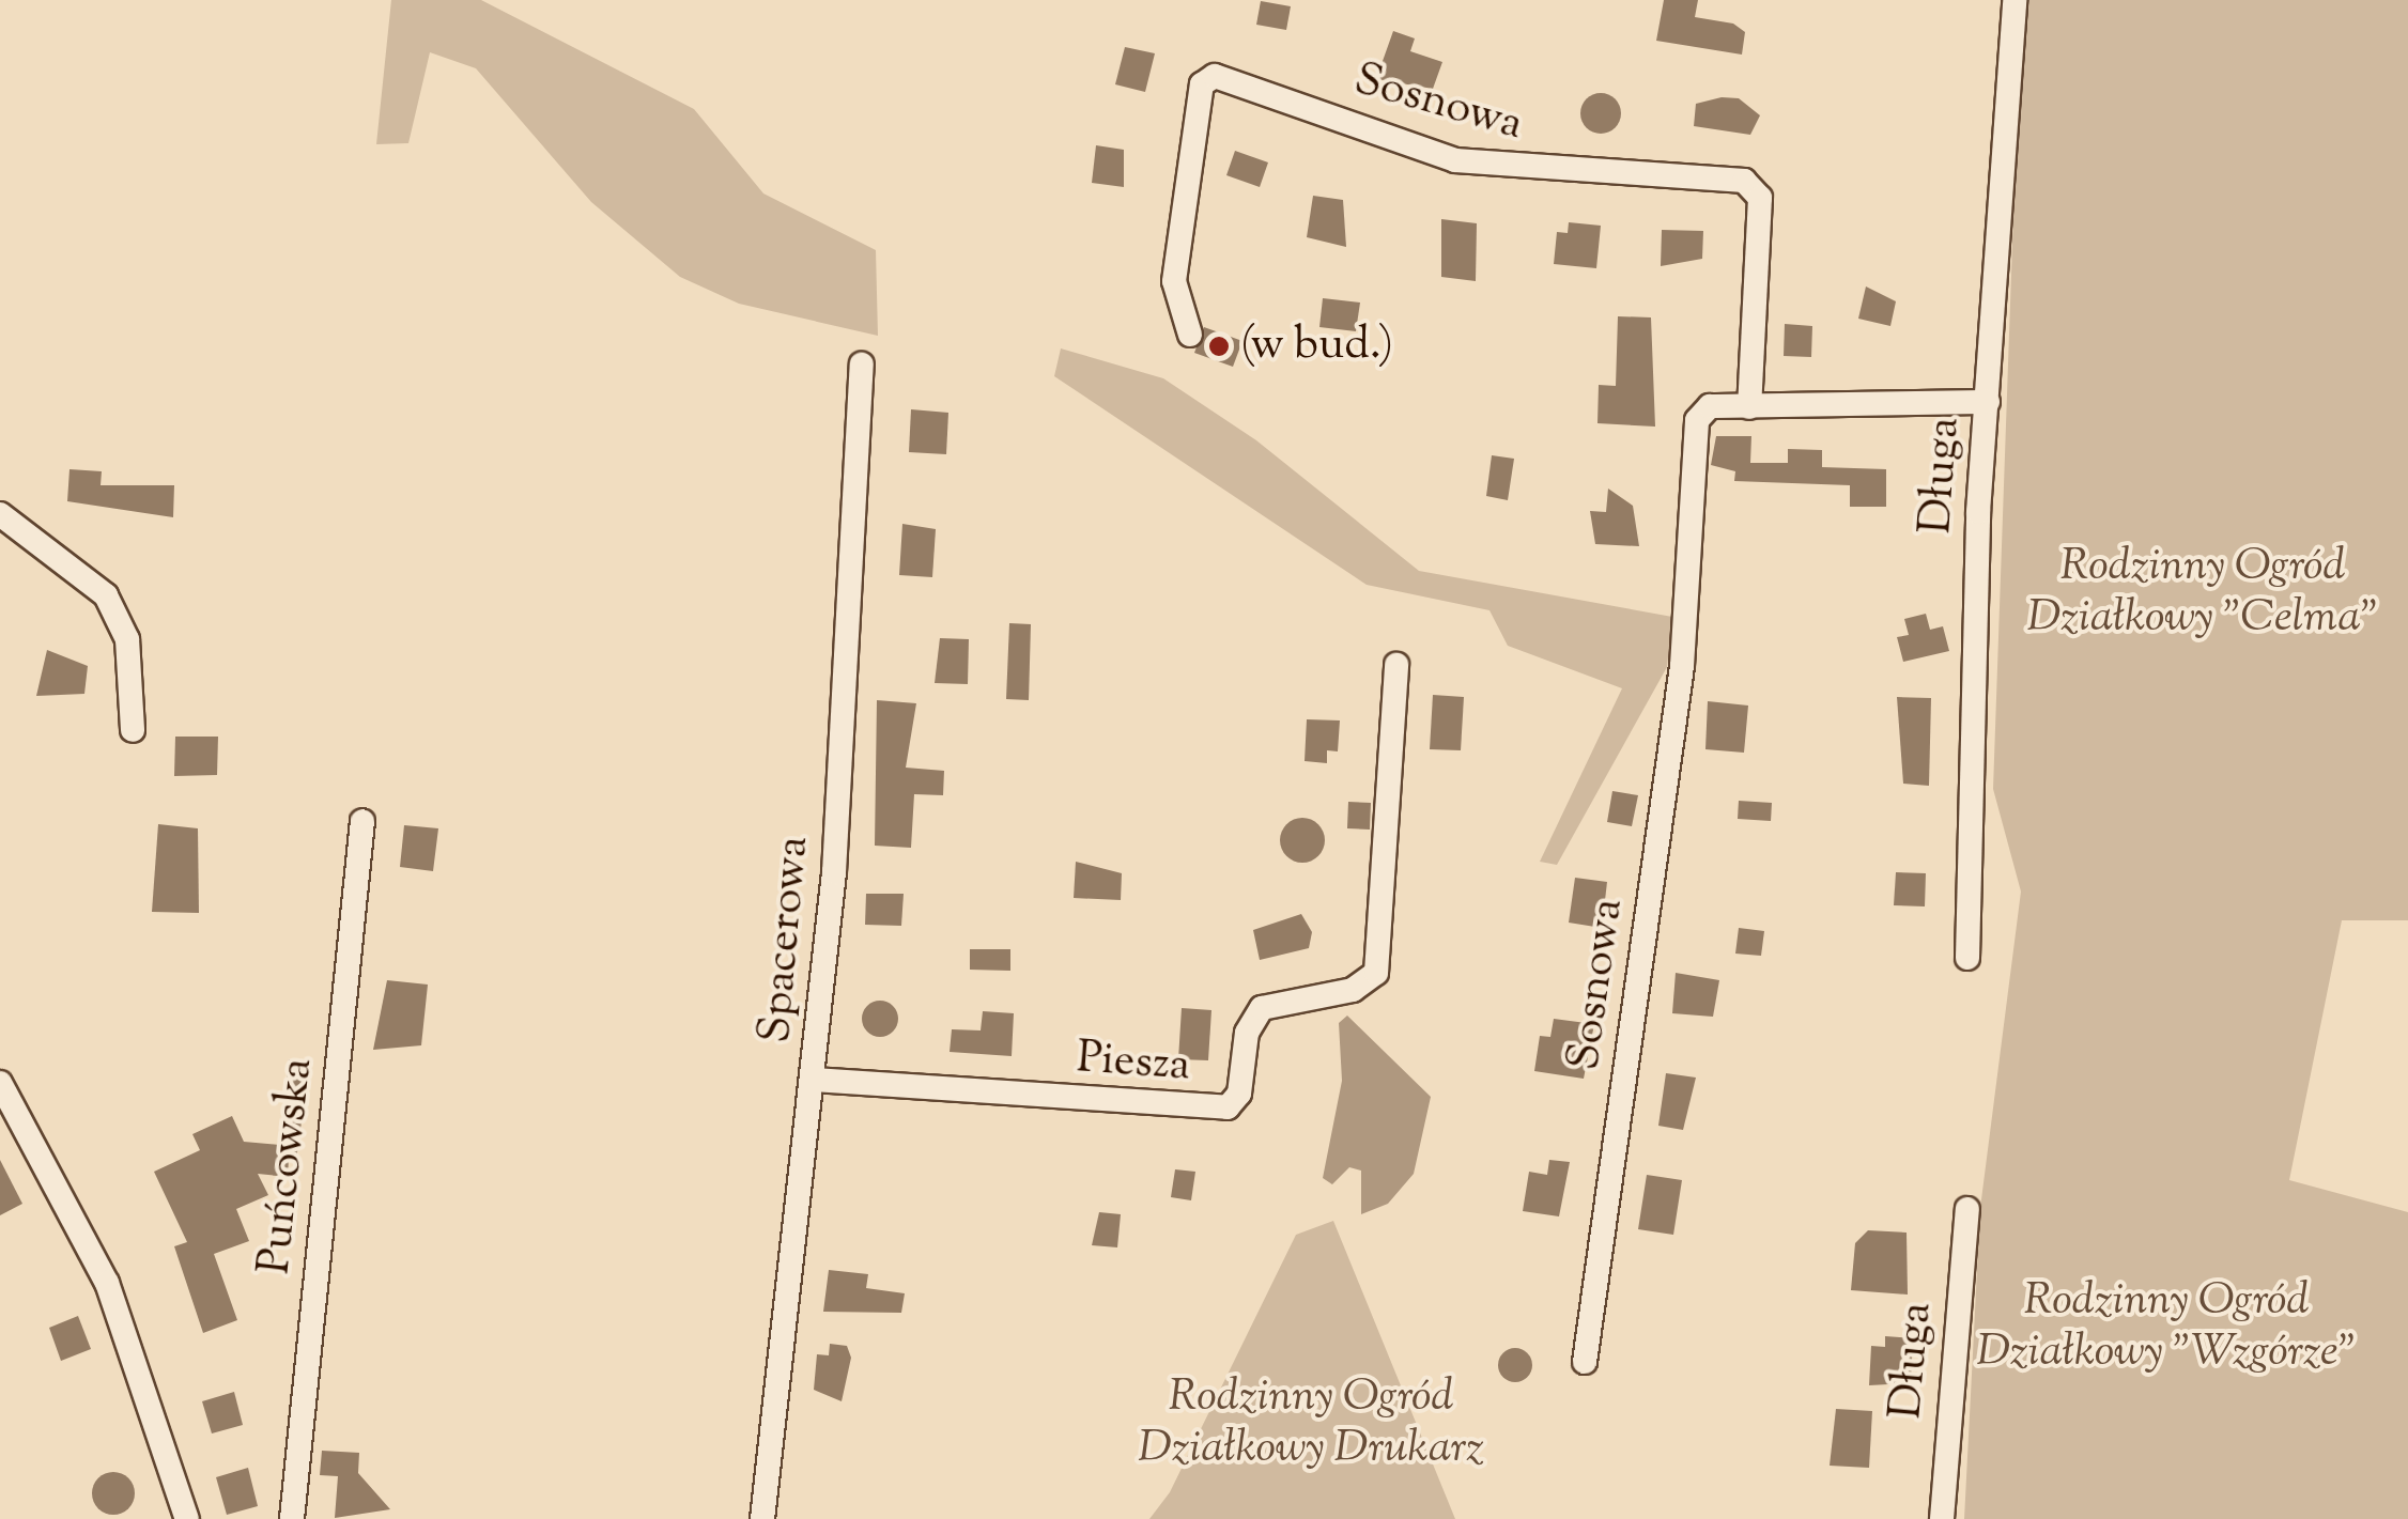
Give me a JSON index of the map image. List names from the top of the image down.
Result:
{
  "streets": {
    "street": [
      "Sosnowa",
      "Długa",
      "Spacerowa",
      "Piesza",
      "Puńcowska"
    ]
  },
  "crossings": [
    ["Sosnowa", "Długa"],
    ["Spacerowa", "Piesza"]
  ],
  "parks": ["Rodzinny Ogród Działkowy \"Celma\"", "Rodzinny Ogród Działkowy \"Wzgórze\"", "Rodzinny Ogród Działkowy Drukarz"],
  "places": ["(w bud.)"]
}
